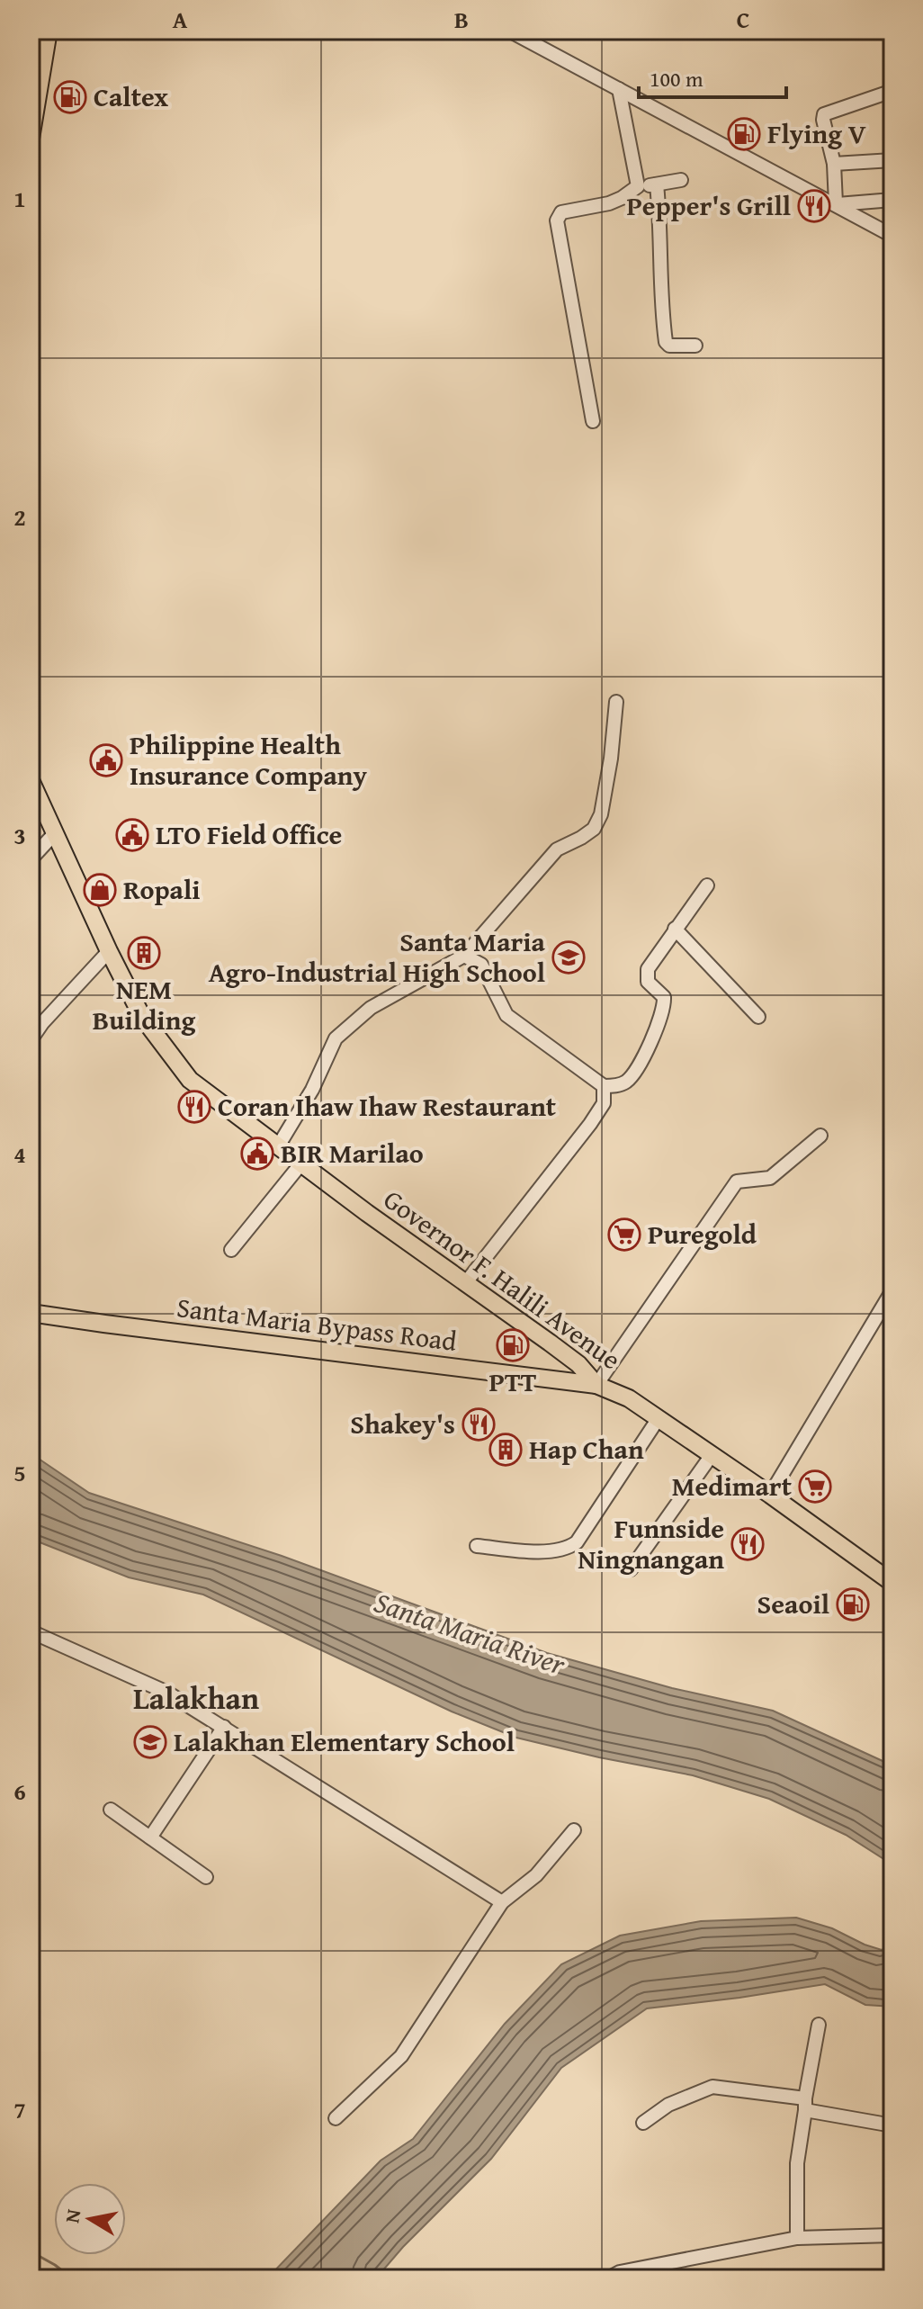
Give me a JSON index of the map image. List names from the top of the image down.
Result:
{
  "streets": {
    "main road": ["Governor F. Halili Avenue", "Santa Maria Bypass Road"]
  },
  "crossings": [
    ["Governor F. Halili Avenue", "Santa Maria Bypass Road"]
  ],
  "districts": ["Lalakhan"],
  "water": ["Santa Maria River"],
  "places": {
    "fuel station": [
      "Caltex",
      "Flying V",
      "PTT",
      "Seaoil"
    ],
    "restaurant": [
      "Pepper's Grill",
      "Coran Ihaw Ihaw Restaurant",
      "Shakey's",
      "Funnside Ningnangan"
    ],
    "public building": ["Philippine Health Insurance Company", "LTO Field Office", "BIR Marilao"],
    "shop": ["Ropali"],
    "building": ["NEM Building", "Hap Chan"],
    "school or university": ["Santa Maria Agro-Industrial High School", "Lalakhan Elementary School"],
    "supermarket": ["Puregold", "Medimart"]
  },
  "scale_bar": "100 m",
  "north": "left",
  "grid": {
    "columns": ["A", "B", "C"],
    "rows": [
      "1",
      "2",
      "3",
      "4",
      "5",
      "6",
      "7"
    ]
  }
}
